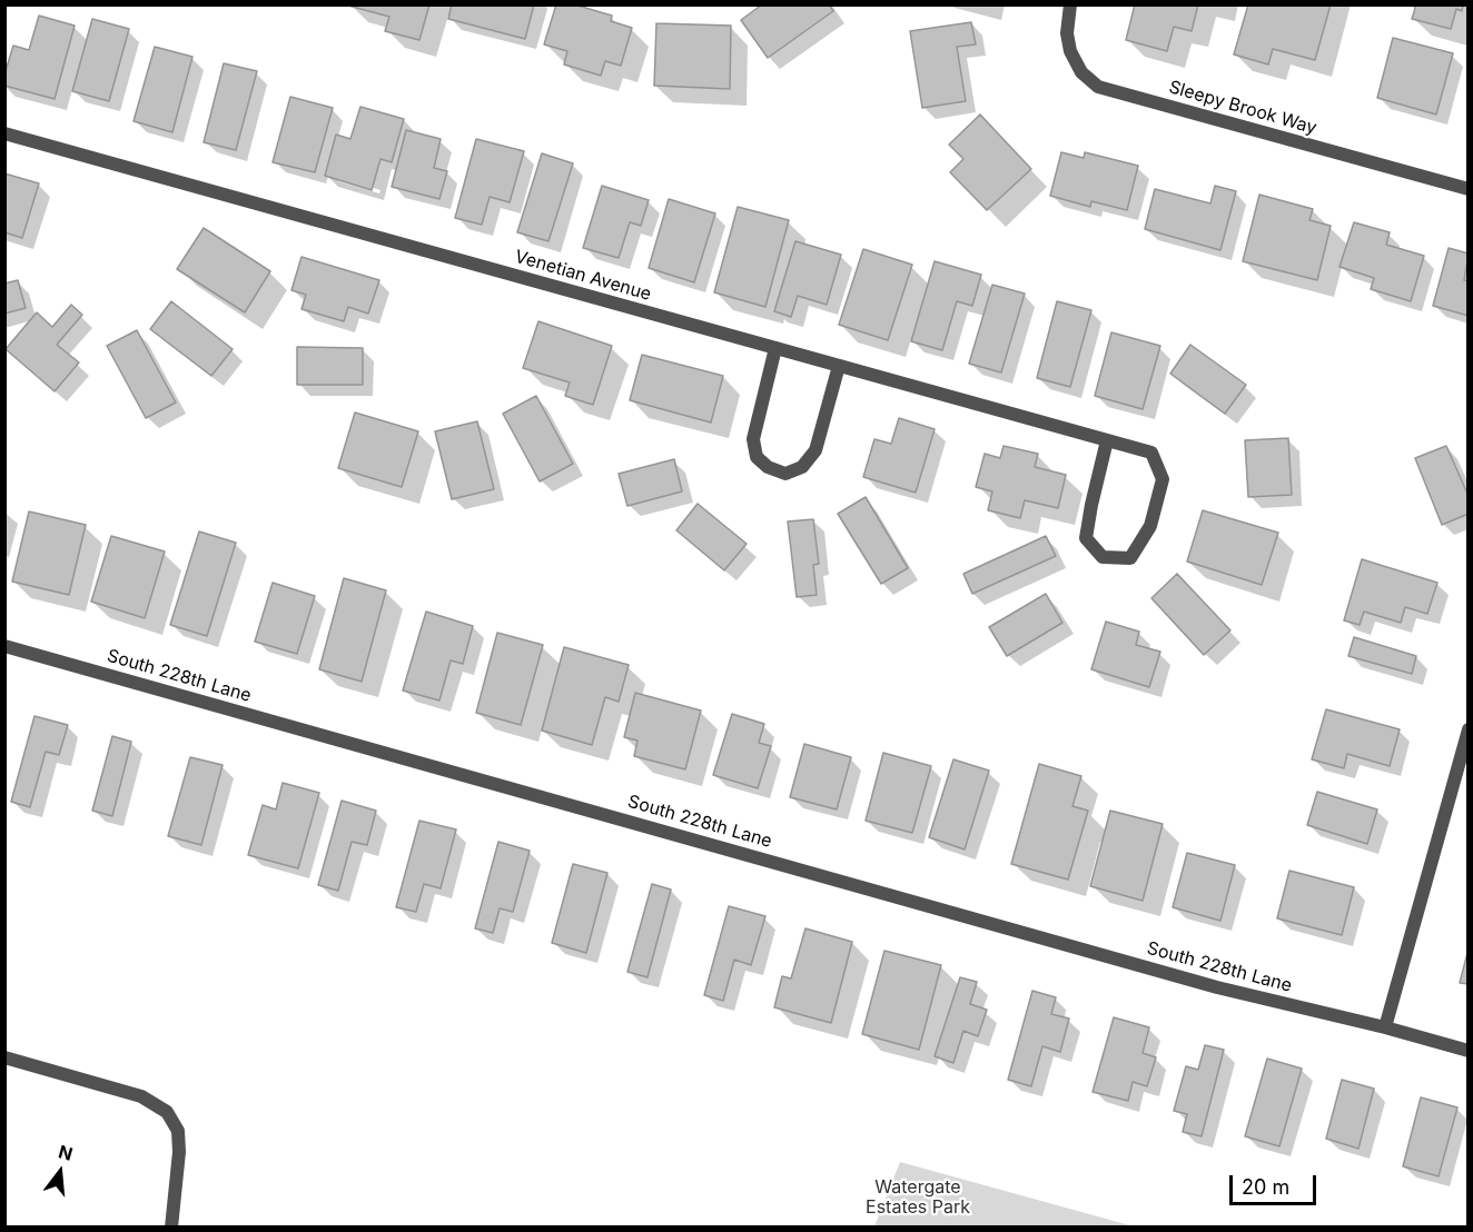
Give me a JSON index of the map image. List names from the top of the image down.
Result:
{
  "streets": {
    "street": ["Sleepy Brook Way", "Venetian Avenue", "South 228th Lane"]
  },
  "parks": ["Watergate Estates Park"],
  "scale_bar": "20 m",
  "north": "top"
}
